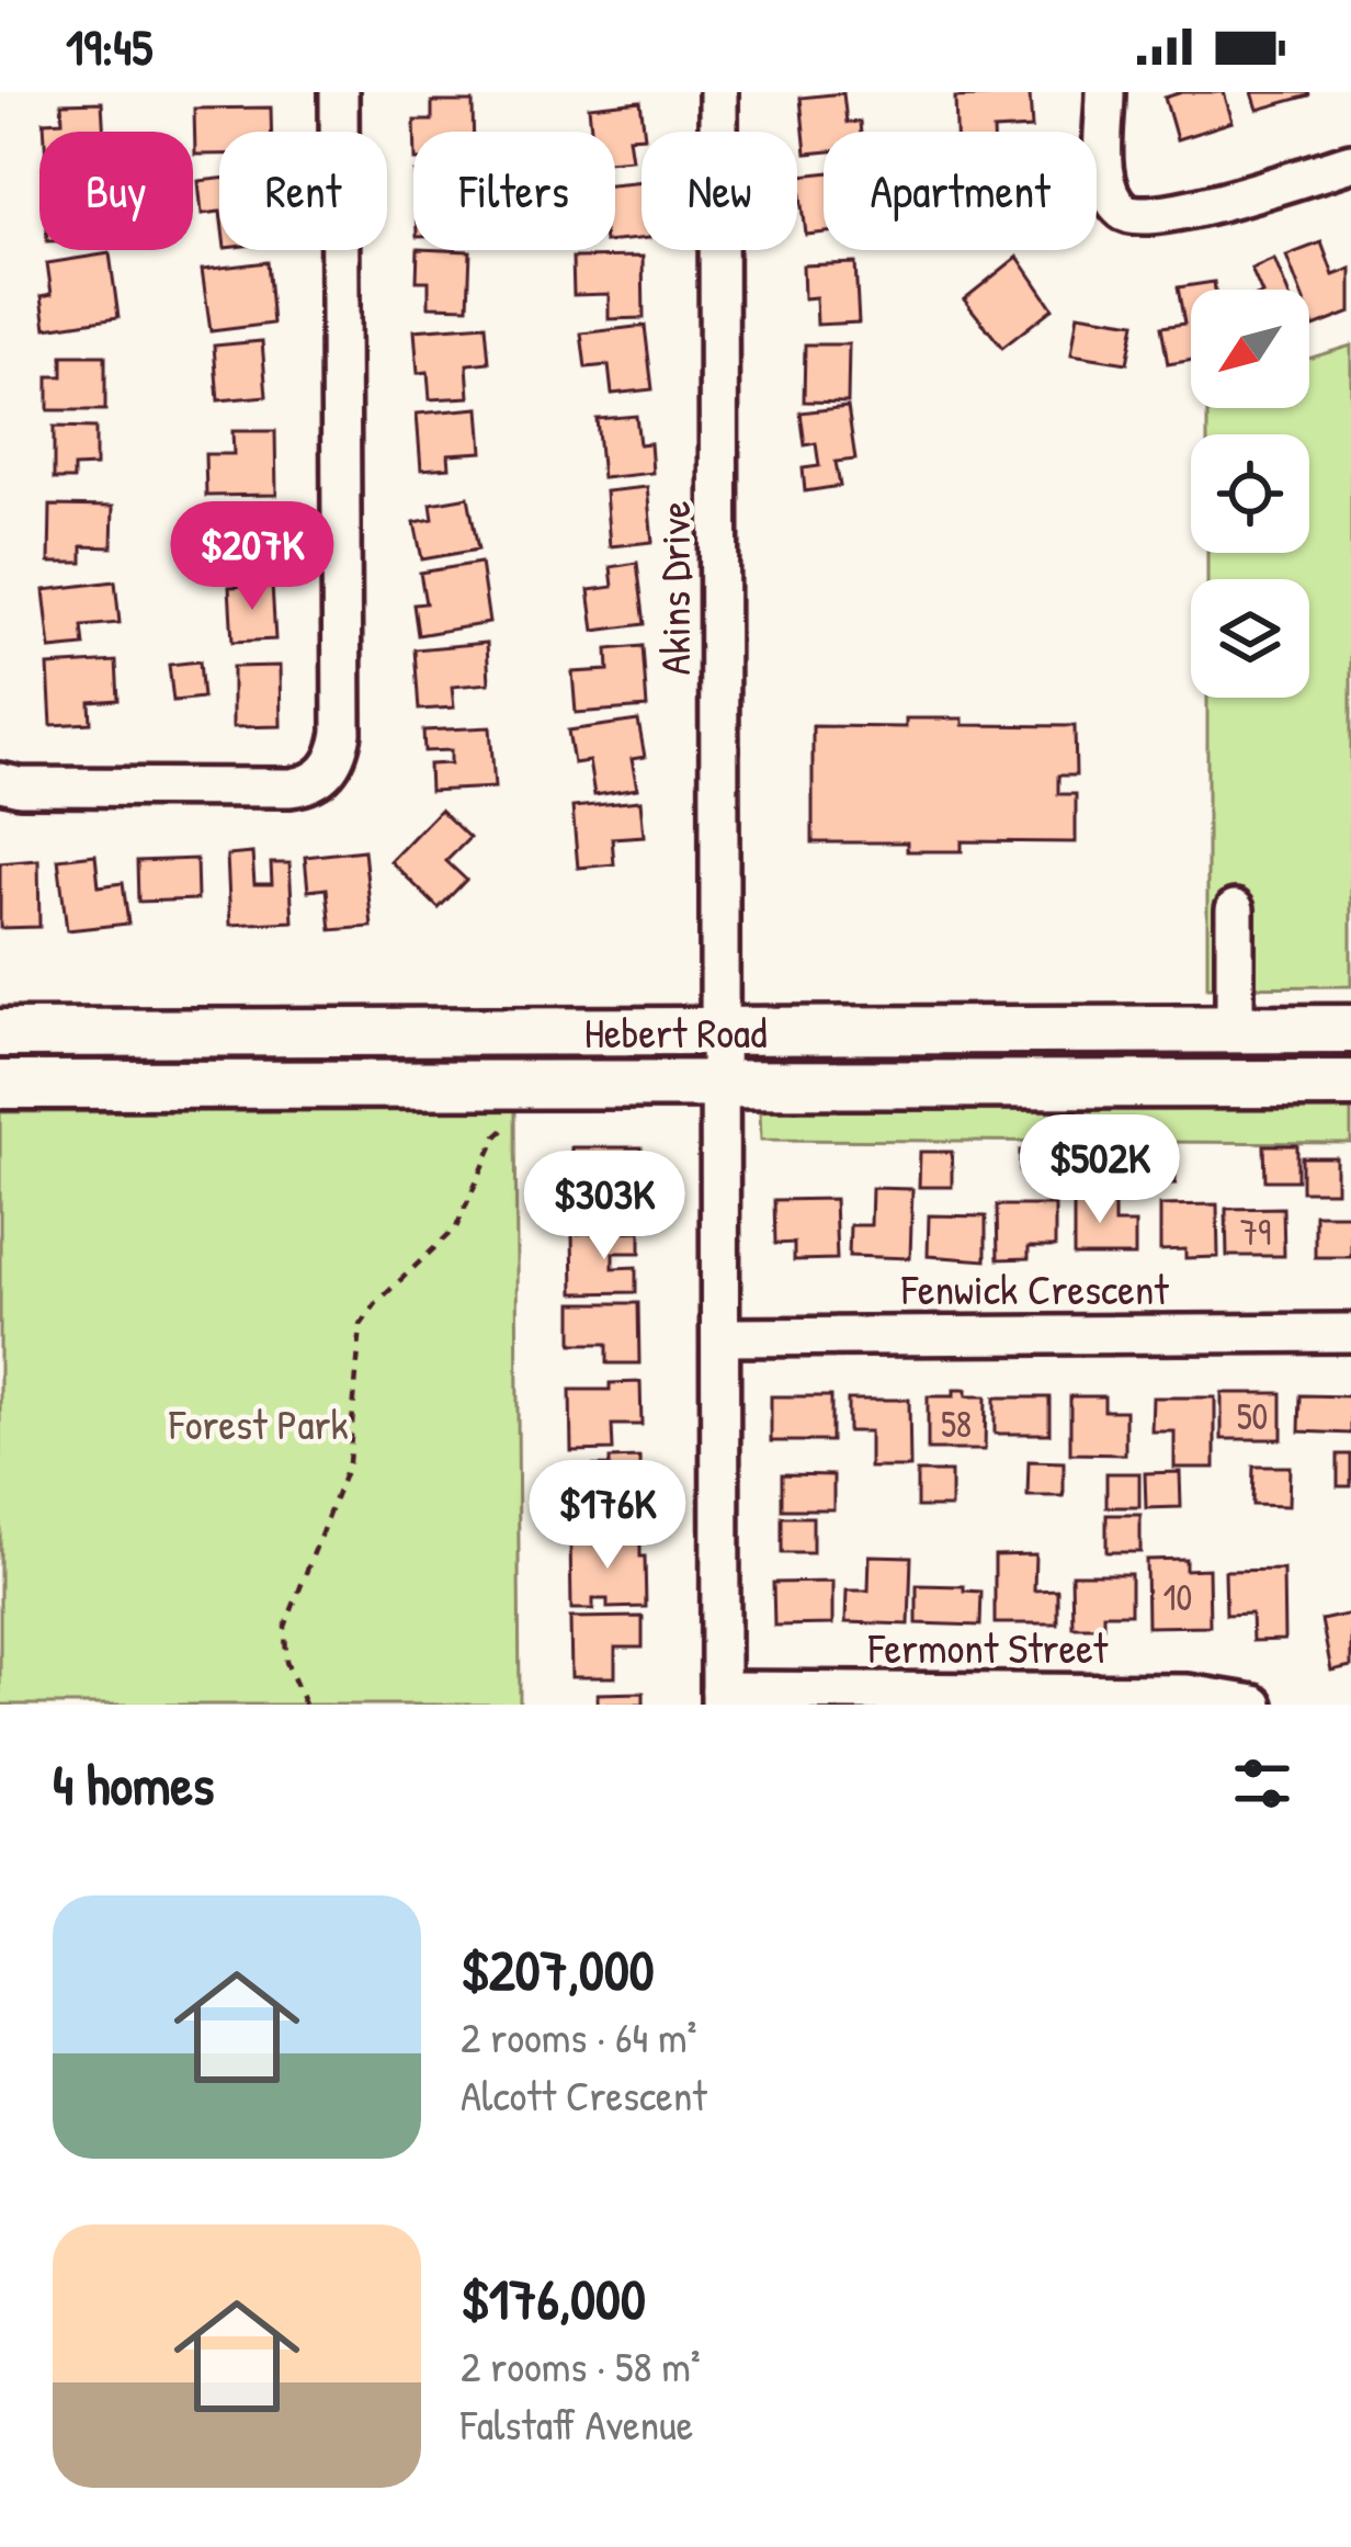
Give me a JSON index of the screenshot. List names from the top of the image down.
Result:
{
  "streets": {
    "main road": ["Hebert Road"],
    "street": ["Akins Drive", "Fenwick Crescent", "Fermont Street"]
  },
  "crossings": [
    ["Akins Drive", "Hebert Road"],
    ["Akins Drive", "Fenwick Crescent"],
    ["Akins Drive", "Fermont Street"]
  ],
  "parks": ["Forest Park"],
  "house_numbers": [
    "79",
    "50",
    "58",
    "10"
  ],
  "north": "bottom left",
  "page": {
    "status": "19:45",
    "chip": [
      "Buy",
      "Rent",
      "Filters",
      "New",
      "Apartment"
    ],
    "price": [
      "$207K",
      "$502K",
      "$303K",
      "$176K"
    ],
    "heading": "4 homes",
    "list": [
      {
        "name": "$207,000",
        "note": "2 rooms · 64 m² · Alcott Crescent"
      },
      {
        "name": "$176,000",
        "note": "2 rooms · 58 m² · Falstaff Avenue"
      }
    ]
  }
}
